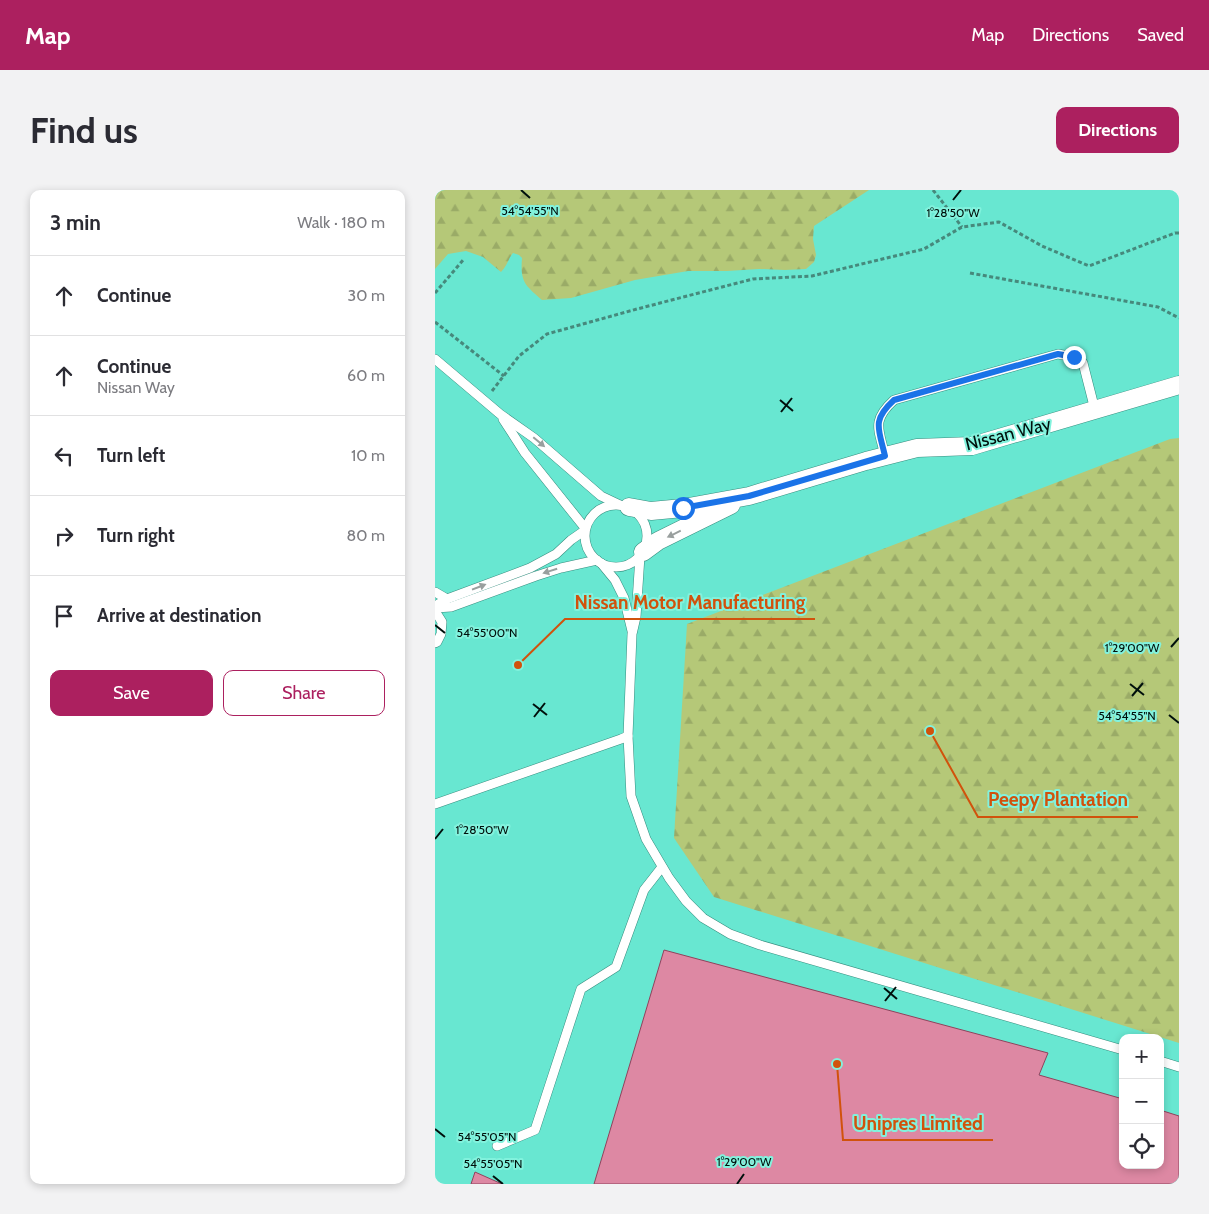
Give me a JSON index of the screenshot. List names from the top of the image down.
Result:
{
  "streets": {
    "street": ["Nissan Way"]
  },
  "places": ["Nissan Motor Manufacturing", "Peepy Plantation", "Unipres Limited"],
  "page": {
    "header": "Map",
    "nav": ["Map", "Directions", "Saved"],
    "buttons": [
      "Directions",
      ["Save", "Share"]
    ],
    "title": "Find us",
    "heading": ["3 min", "Walk · 180 m"],
    "list": [
      ["Continue", "30 m"],
      ["Continue", "Nissan Way", "60 m"],
      ["Turn left", "10 m"],
      ["Turn right", "80 m"],
      "Arrive at destination"
    ],
    "map_buttons": ["+", "−"]
  },
  "coordinates": [
    "54°54'55\"N",
    "1°28'50\"W",
    "54°55'00\"N",
    "1°29'00\"W",
    "54°55'05\"N"
  ]
}
